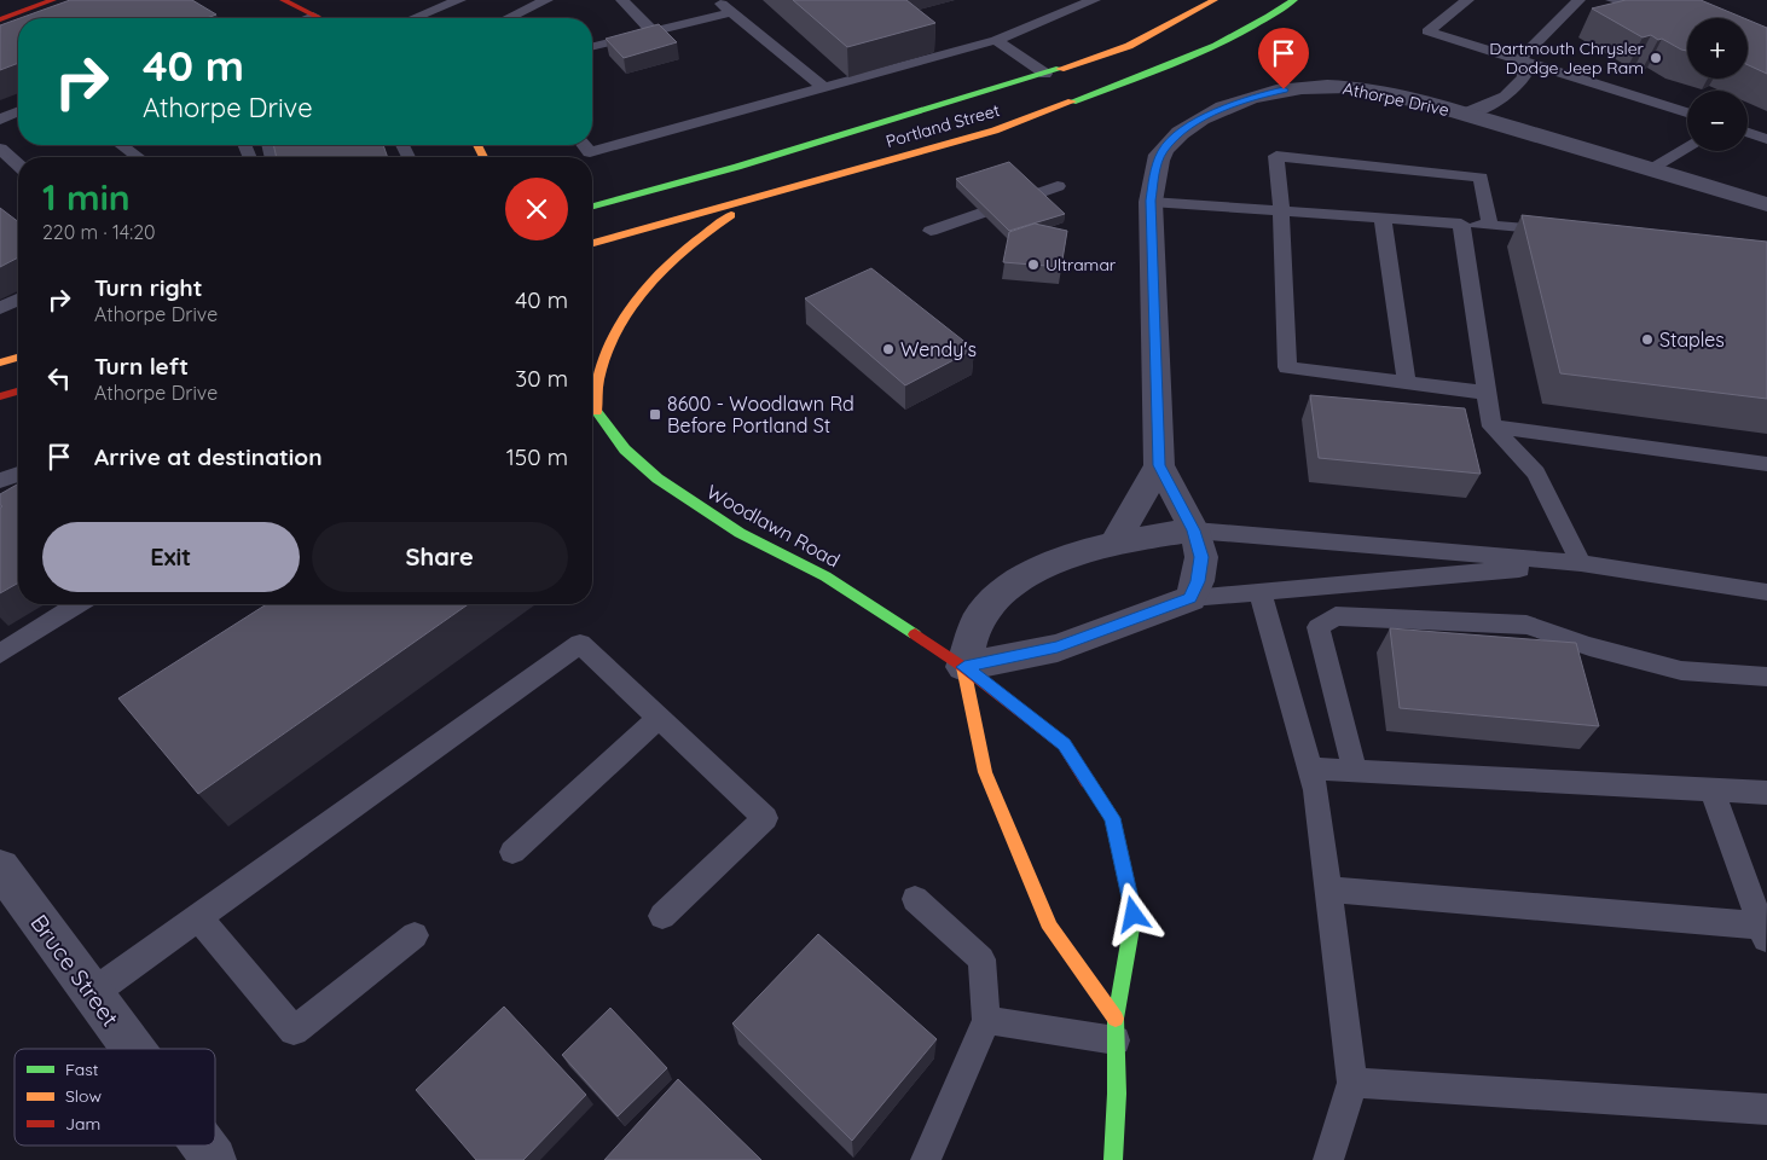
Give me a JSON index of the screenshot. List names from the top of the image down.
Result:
{
  "streets": {
    "main road": ["Portland Street", "Woodlawn Road"],
    "street": ["Athorpe Drive", "Bruce Street"]
  },
  "places": {
    "other": [
      "Dartmouth Chrysler Dodge Jeep Ram",
      "Ultramar",
      "Staples",
      "Wendy's"
    ],
    "transit": ["8600 - Woodlawn Rd Before Portland St"]
  },
  "legend": ["Fast", "Slow", "Jam"],
  "page": {
    "map_buttons": ["+", "−"],
    "turn": ["40 m", "Athorpe Drive"],
    "heading": ["1 min", "220 m · 14:20"],
    "list": [
      {
        "name": "Turn right",
        "note": "Athorpe Drive",
        "value": "40 m"
      },
      {
        "name": "Turn left",
        "note": "Athorpe Drive",
        "value": "30 m"
      },
      {
        "name": "Arrive at destination",
        "value": "150 m"
      }
    ],
    "buttons": ["Exit", "Share"]
  }
}
